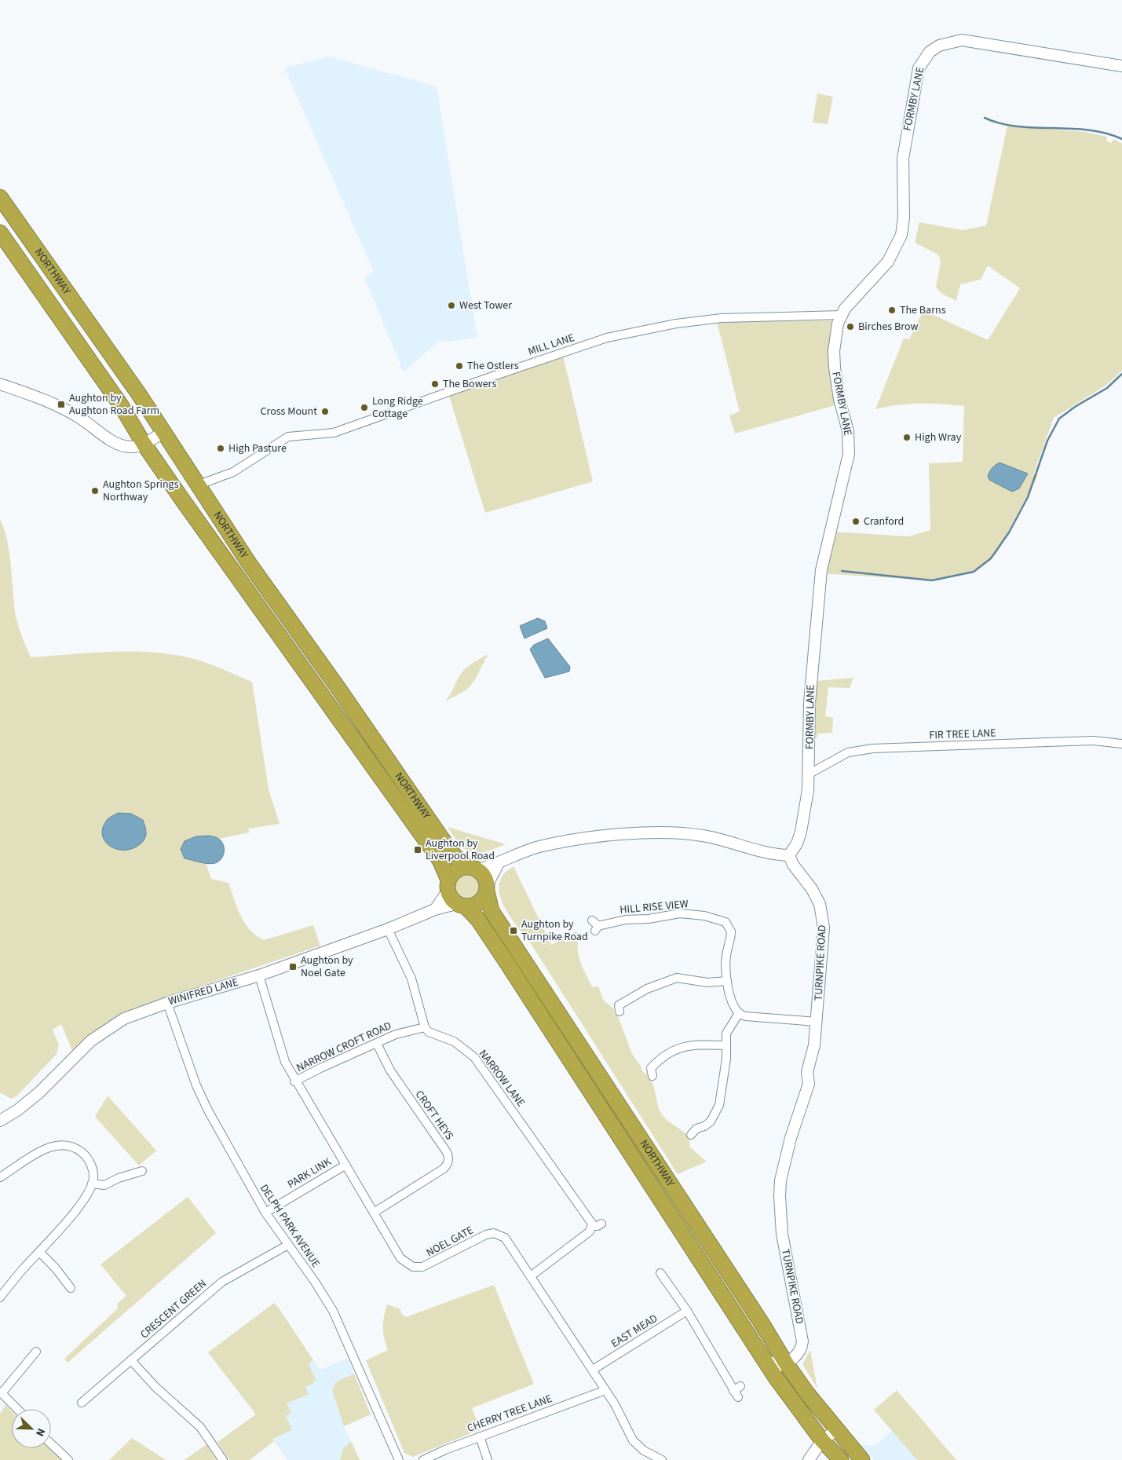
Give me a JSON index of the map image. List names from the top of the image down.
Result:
{
  "streets": {
    "highway": ["NORTHWAY"],
    "main road": ["FORMBY LANE", "TURNPIKE ROAD", "WINIFRED LANE"],
    "street": [
      "MILL LANE",
      "FIR TREE LANE",
      "HILL RISE VIEW",
      "NARROW CROFT ROAD",
      "NARROW LANE",
      "CROFT HEYS",
      "PARK LINK",
      "DELPH PARK AVENUE",
      "NOEL GATE",
      "CRESCENT GREEN",
      "EAST MEAD",
      "CHERRY TREE LANE"
    ]
  },
  "crossings": [
    ["FORMBY LANE", "MILL LANE"],
    ["FORMBY LANE", "FIR TREE LANE"],
    ["FORMBY LANE", "TURNPIKE ROAD"],
    ["NORTHWAY", "MILL LANE"],
    ["NORTHWAY", "TURNPIKE ROAD"],
    ["NORTHWAY", "WINIFRED LANE"],
    ["WINIFRED LANE", "DELPH PARK AVENUE"],
    ["WINIFRED LANE", "NOEL GATE"],
    ["NARROW CROFT ROAD", "NARROW LANE"],
    ["NARROW CROFT ROAD", "CROFT HEYS"],
    ["NARROW CROFT ROAD", "NOEL GATE"],
    ["CROFT HEYS", "NOEL GATE"],
    ["PARK LINK", "DELPH PARK AVENUE"],
    ["PARK LINK", "NOEL GATE"],
    ["DELPH PARK AVENUE", "CRESCENT GREEN"],
    ["NOEL GATE", "EAST MEAD"],
    ["NOEL GATE", "CHERRY TREE LANE"]
  ],
  "places": {
    "other": [
      "West Tower",
      "The Barns",
      "Birches Brow",
      "The Ostlers",
      "The Bowers",
      "Long Ridge Cottage",
      "Cross Mount",
      "High Wray",
      "High Pasture",
      "Aughton Springs Northway",
      "Cranford"
    ],
    "transit": [
      "Aughton by Aughton Road Farm",
      "Aughton by Liverpool Road",
      "Aughton by Turnpike Road",
      "Aughton by Noel Gate"
    ]
  },
  "north": "bottom right"
}
